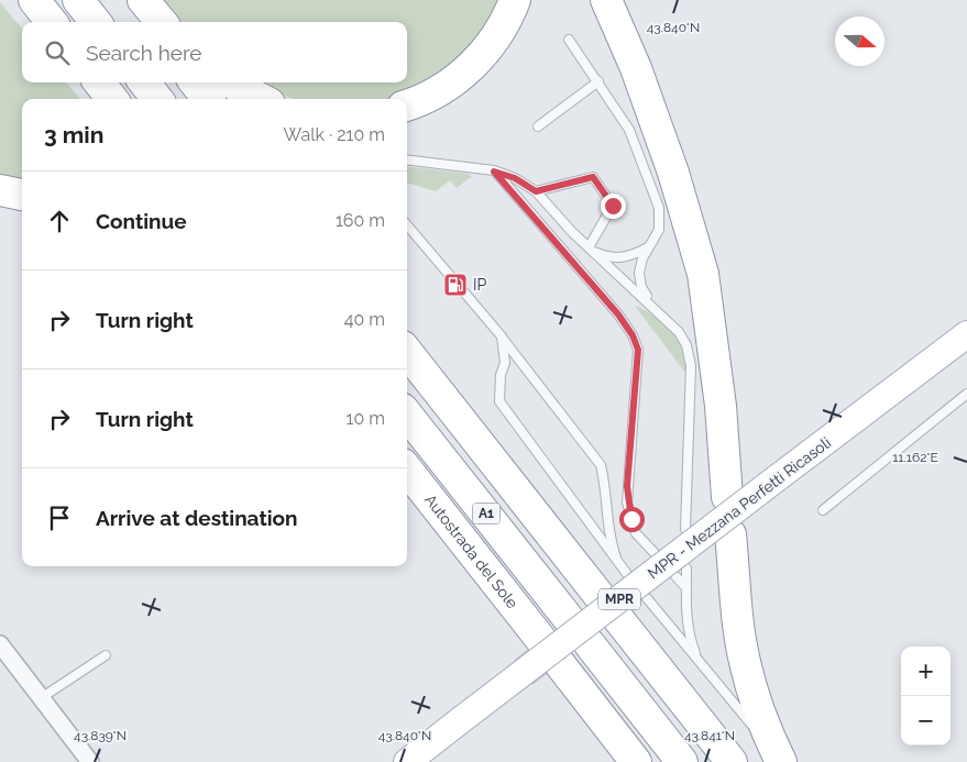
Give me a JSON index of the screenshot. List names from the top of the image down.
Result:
{
  "streets": {
    "highway": ["A1", "Autostrada del Sole"],
    "main road": ["MPR - Mezzana Perfetti Ricasoli", "MPR"]
  },
  "places": {
    "fuel station": ["IP"]
  },
  "north": "right",
  "page": {
    "search": "Search here",
    "heading": ["3 min", "Walk · 210 m"],
    "list": [
      ["Continue", "160 m"],
      ["Turn right", "40 m"],
      ["Turn right", "10 m"],
      "Arrive at destination"
    ],
    "map_buttons": ["+", "−"]
  },
  "coordinates": [
    "43.840°N",
    "11.162°E",
    "43.839°N",
    "43.841°N"
  ]
}
